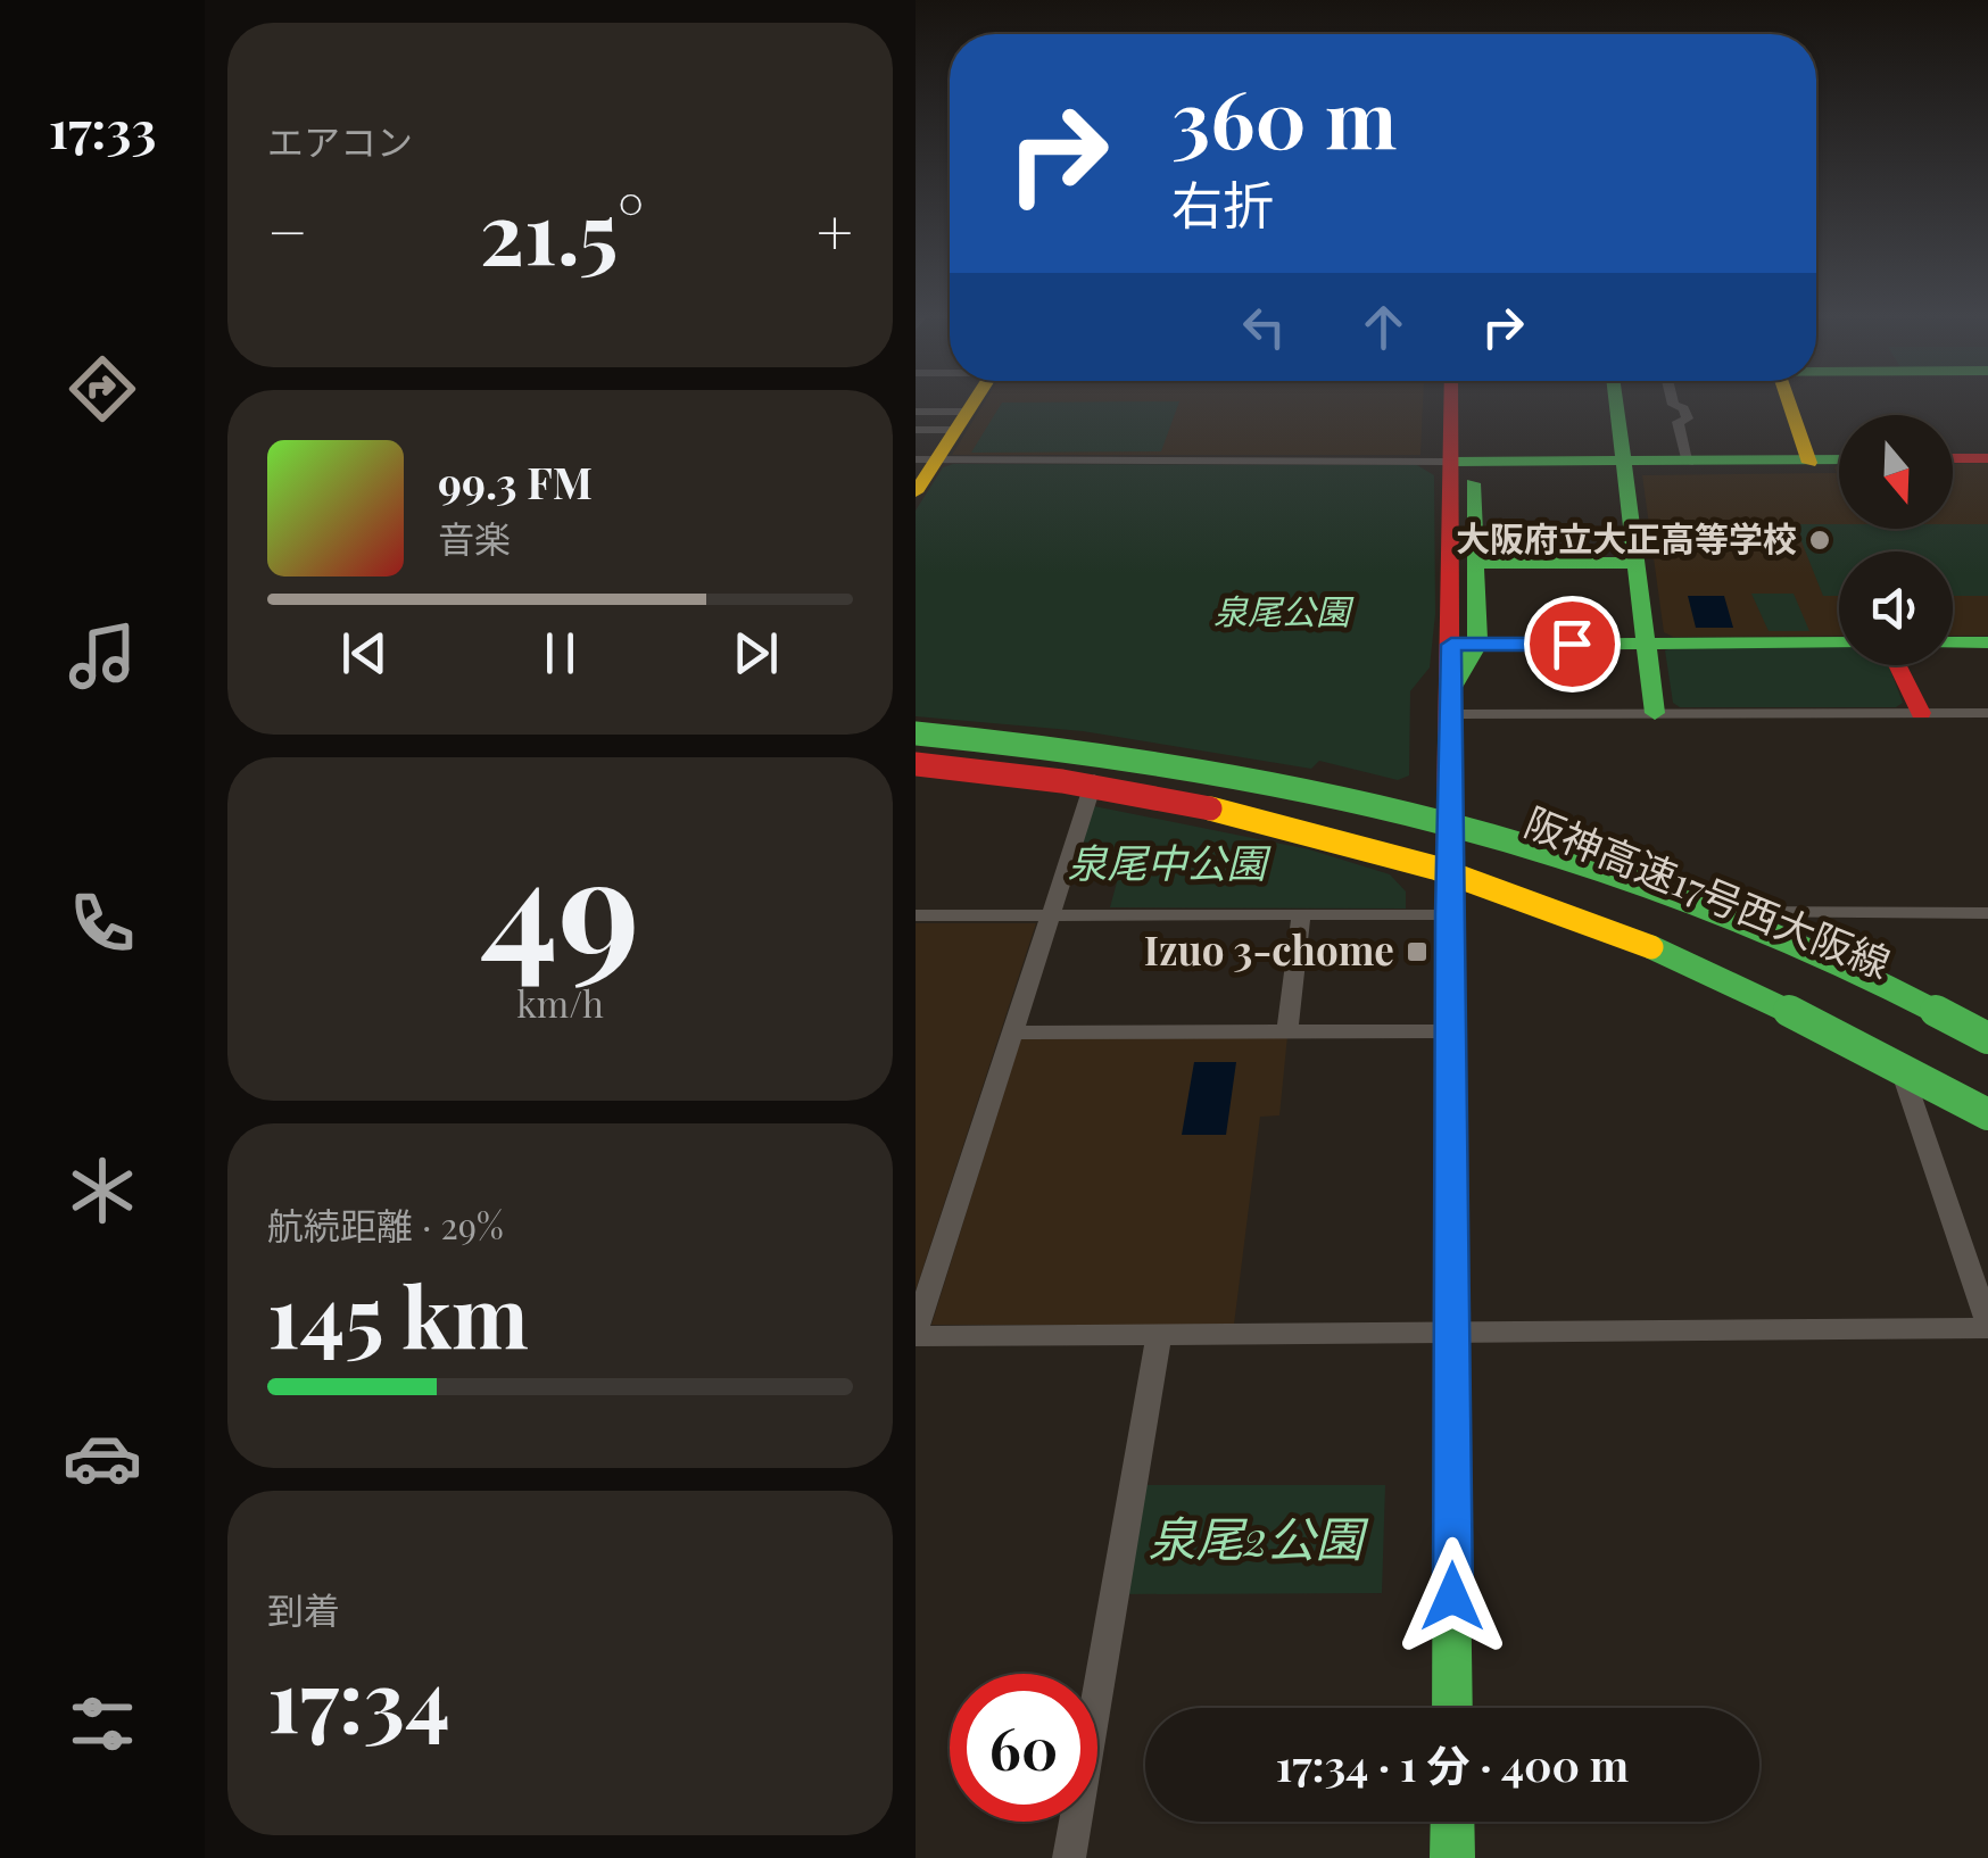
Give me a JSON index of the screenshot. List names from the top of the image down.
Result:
{
  "streets": {
    "main road": ["阪神高速17号西大阪線"]
  },
  "parks": ["泉尾公園", "泉尾中公園", "泉尾2公園"],
  "places": {
    "other": ["大阪府立大正高等学校"],
    "transit": ["Izuo 3-chome"]
  },
  "north": "bottom",
  "page": {
    "tabs": "17:33",
    "tile": [
      "エアコン",
      ["49", "km/h"],
      ["航続距離 · 29%", "145 km"],
      ["到着", "17:34"]
    ],
    "turn": ["360 m", "右折"],
    "heat": ["−", "21.5°", "+"],
    "song": ["99.3 FM", "音楽"],
    "limit": "60",
    "trip": "17:34 · 1 分 · 400 m"
  }
}
